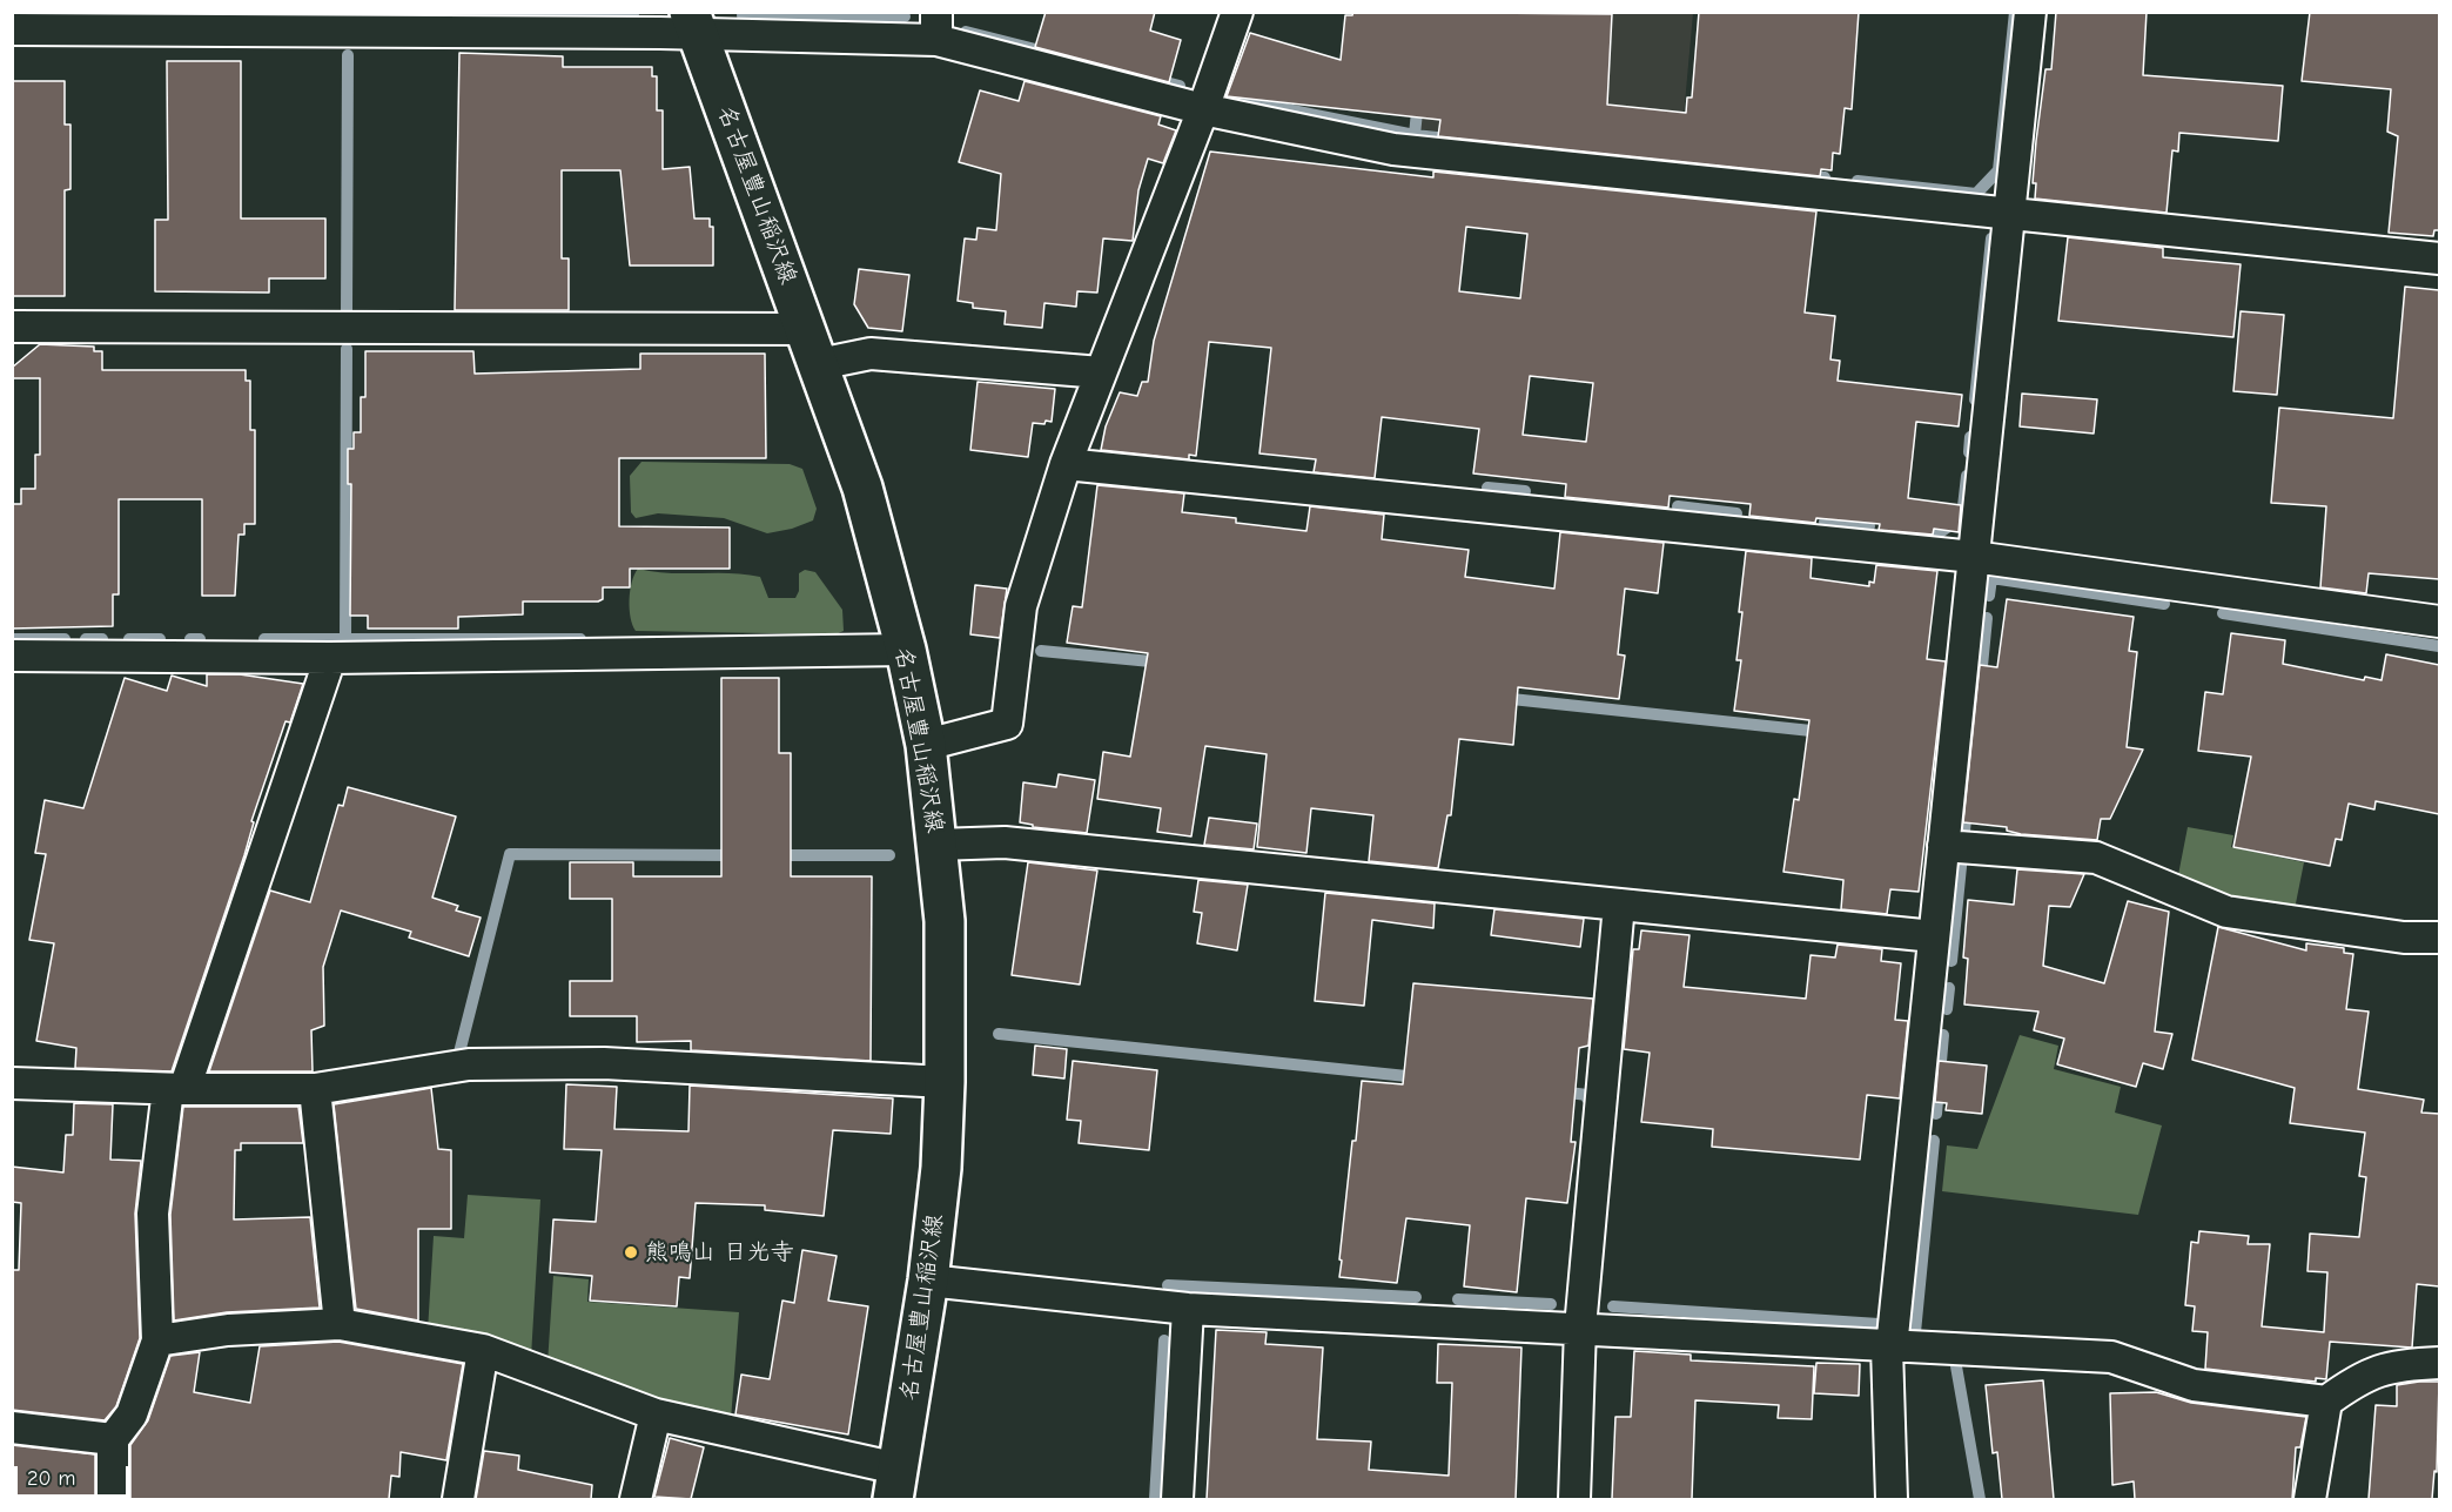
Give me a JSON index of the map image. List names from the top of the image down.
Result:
{
  "streets": {
    "main road": ["名古屋豊山稲沢線"]
  },
  "places": ["熊鳴山 日光寺"],
  "scale_bar": "20 m"
}
